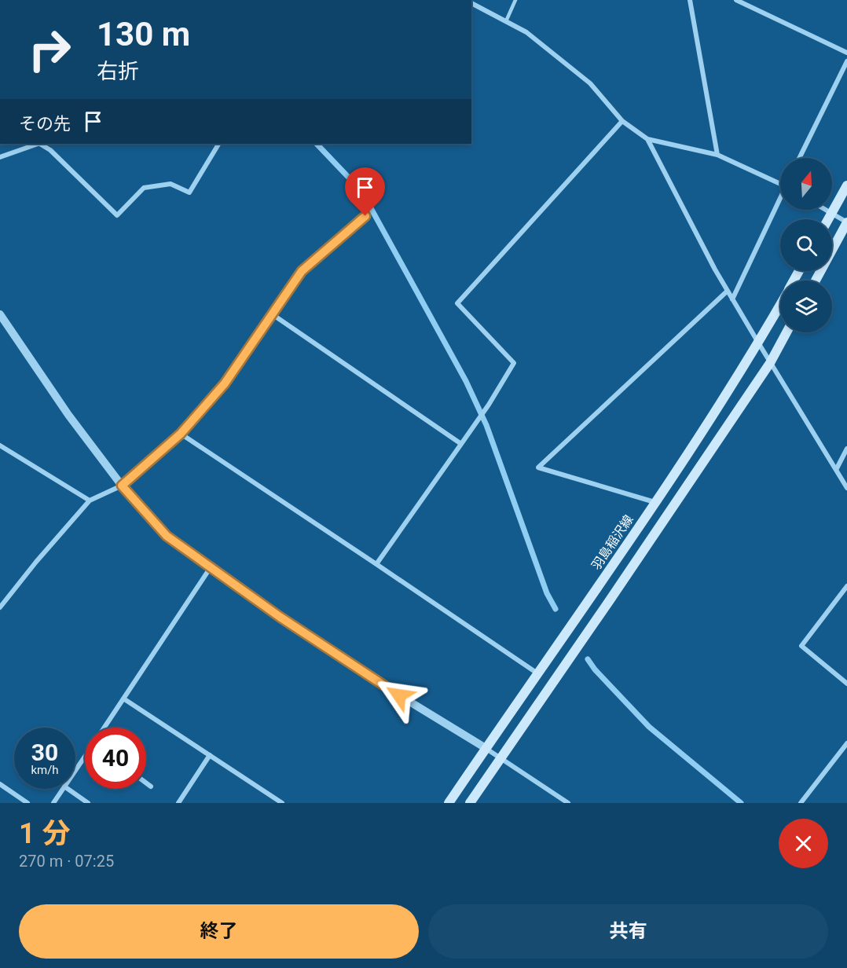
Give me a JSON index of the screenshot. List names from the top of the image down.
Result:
{
  "streets": {
    "main road": ["羽島稲沢線"]
  },
  "north": "top",
  "page": {
    "turn": ["130 m", "右折"],
    "then": "その先",
    "speed": "30 km/h",
    "limit": "40",
    "heading": ["1 分", "270 m · 07:25"],
    "buttons": ["終了", "共有"]
  }
}
